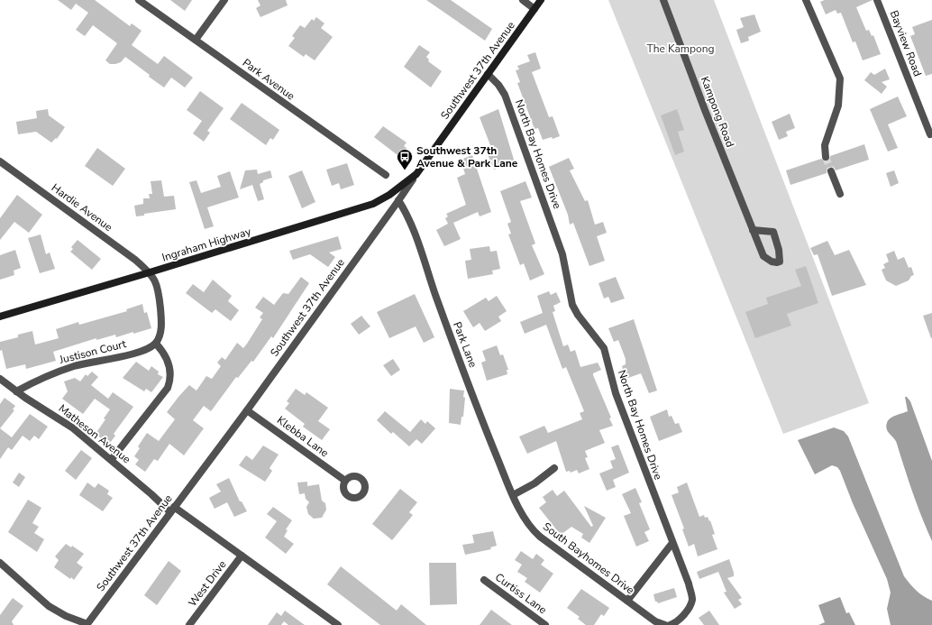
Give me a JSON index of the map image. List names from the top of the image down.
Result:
{
  "streets": {
    "main road": ["Southwest 37th Avenue", "Ingraham Highway"],
    "street": [
      "Bayview Road",
      "Park Avenue",
      "Kampong Road",
      "North Bay Homes Drive",
      "Hardie Avenue",
      "Park Lane",
      "Justison Court",
      "Matheson Avenue",
      "Klebba Lane",
      "South Bayhomes Drive",
      "West Drive",
      "Curtiss Lane"
    ]
  },
  "crossings": [
    ["Southwest 37th Avenue", "North Bay Homes Drive"],
    ["Southwest 37th Avenue", "Ingraham Highway"],
    ["Southwest 37th Avenue", "Park Lane"],
    ["Southwest 37th Avenue", "Matheson Avenue"],
    ["Southwest 37th Avenue", "Klebba Lane"],
    ["Hardie Avenue", "Ingraham Highway"],
    ["Park Lane", "South Bayhomes Drive"],
    ["Justison Court", "Matheson Avenue"],
    ["Matheson Avenue", "West Drive"]
  ],
  "parks": ["The Kampong"],
  "places": {
    "bus stop": ["Southwest 37th Avenue & Park Lane"]
  }
}
